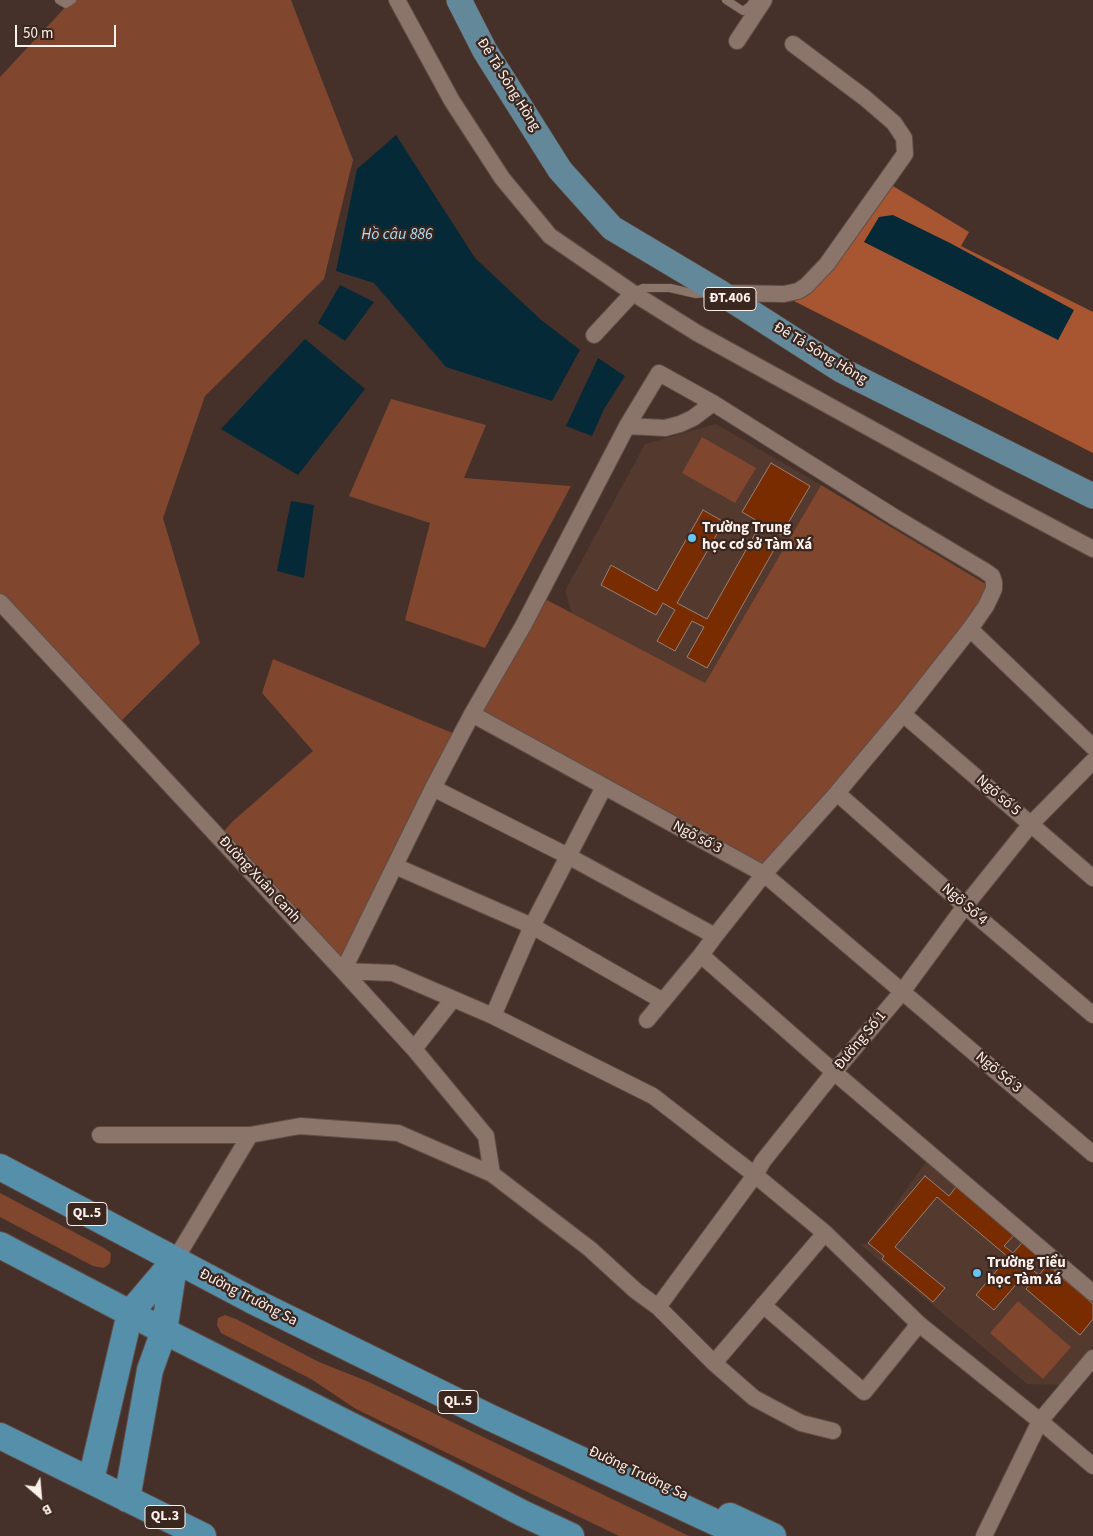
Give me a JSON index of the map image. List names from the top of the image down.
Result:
{
  "streets": {
    "highway": ["QL.5", "Đường Trường Sa", "QL.3"],
    "main road": ["Đê Tả Sông Hồng", "ĐT.406"],
    "street": [
      "Ngõ số 5",
      "Ngõ số 3",
      "Đường Xuân Canh",
      "Ngõ Số 4",
      "Đường Số 1",
      "Ngõ Số 3"
    ]
  },
  "crossings": [
    ["Ngõ số 5", "Đường Số 1"],
    ["Ngõ số 3", "Đường Số 1"],
    ["Ngõ số 3", "Ngõ Số 3"],
    ["Ngõ Số 4", "Đường Số 1"],
    ["Đường Số 1", "Ngõ Số 3"]
  ],
  "water": ["Hồ câu 886"],
  "places": ["Trường Trung học cơ sở Tàm Xá", "Trường Tiểu học Tàm Xá"],
  "scale_bar": "50 m",
  "north": "bottom right"
}
